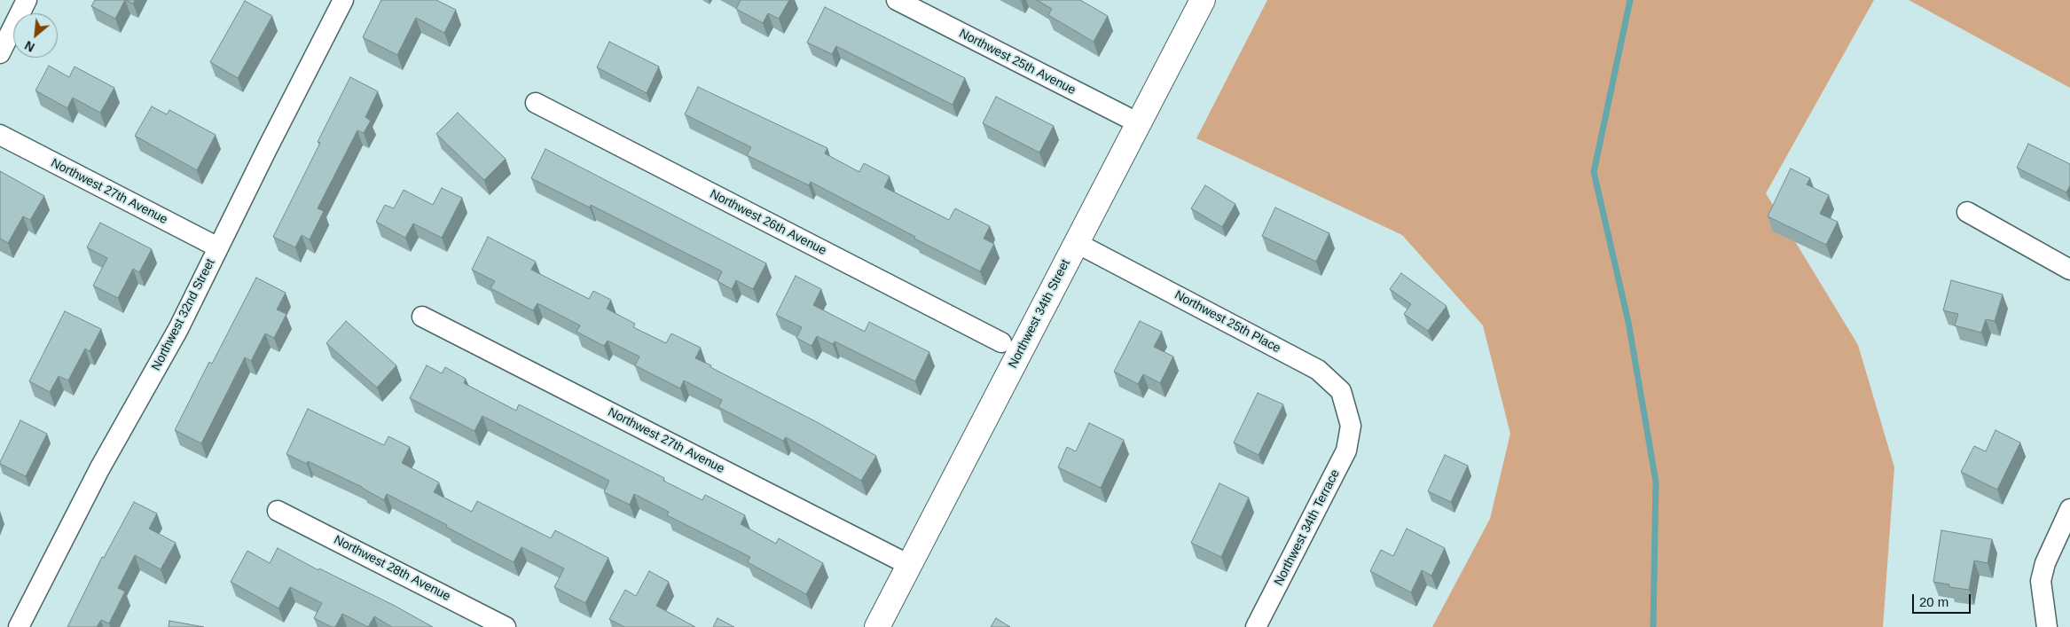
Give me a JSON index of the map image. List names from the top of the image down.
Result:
{
  "streets": {
    "main road": ["Northwest 34th Street"],
    "street": [
      "Northwest 25th Avenue",
      "Northwest 27th Avenue",
      "Northwest 26th Avenue",
      "Northwest 32nd Street",
      "Northwest 25th Place",
      "Northwest 34th Terrace",
      "Northwest 28th Avenue"
    ]
  },
  "crossings": [
    ["Northwest 25th Avenue", "Northwest 34th Street"],
    ["Northwest 27th Avenue", "Northwest 34th Street"],
    ["Northwest 27th Avenue", "Northwest 32nd Street"],
    ["Northwest 34th Street", "Northwest 25th Place"],
    ["Northwest 25th Place", "Northwest 34th Terrace"]
  ],
  "scale_bar": "20 m",
  "north": "bottom left"
}
